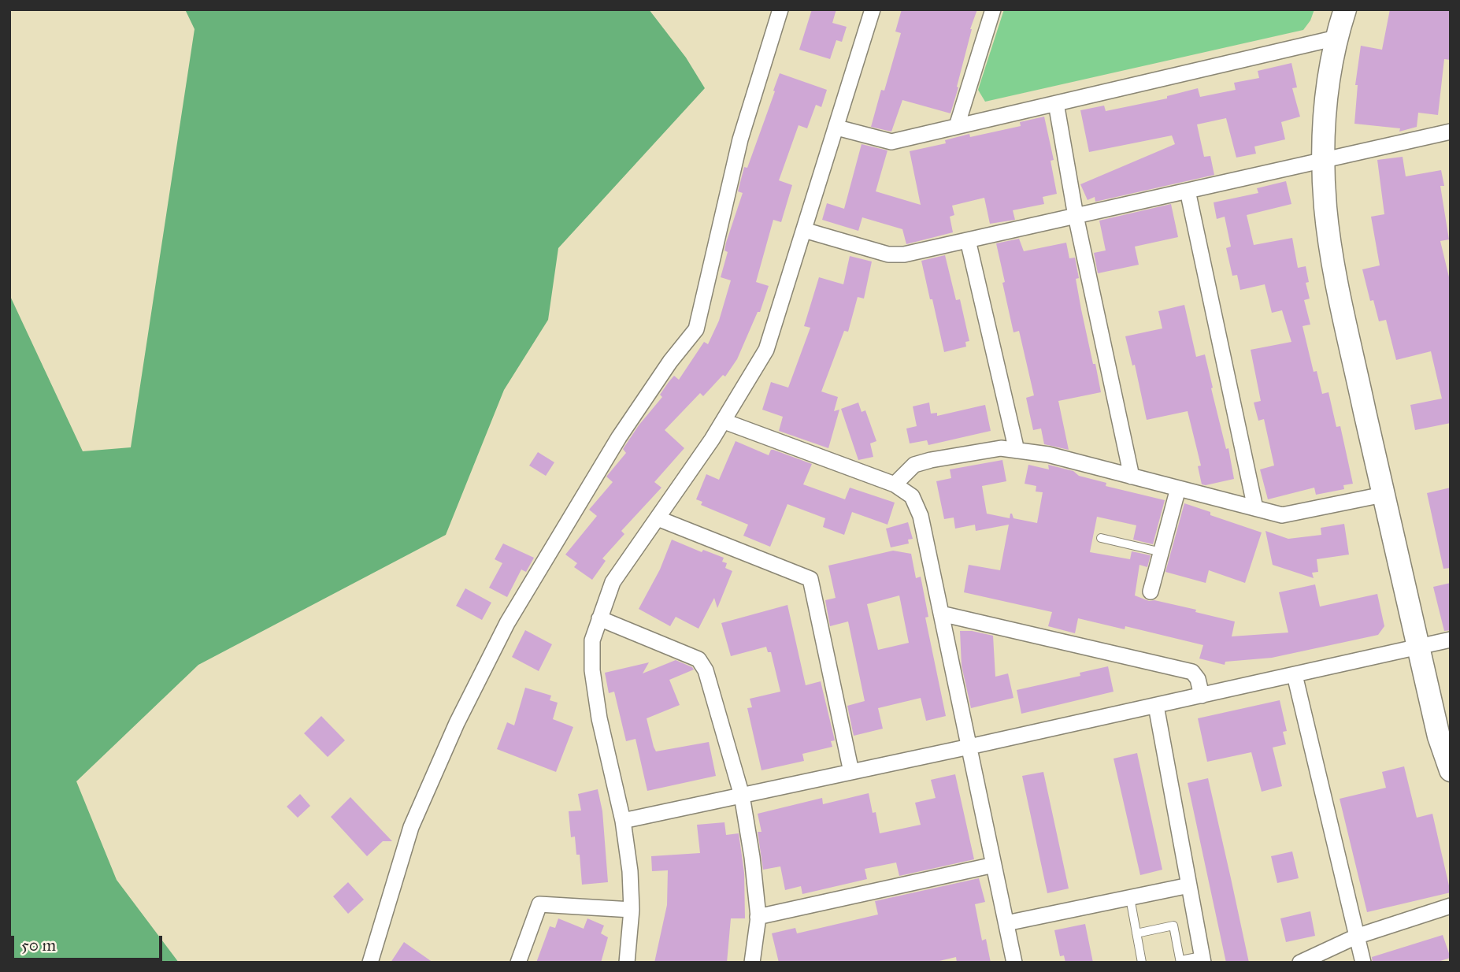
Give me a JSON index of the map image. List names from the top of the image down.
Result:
{
  "scale_bar": "50 m"
}
